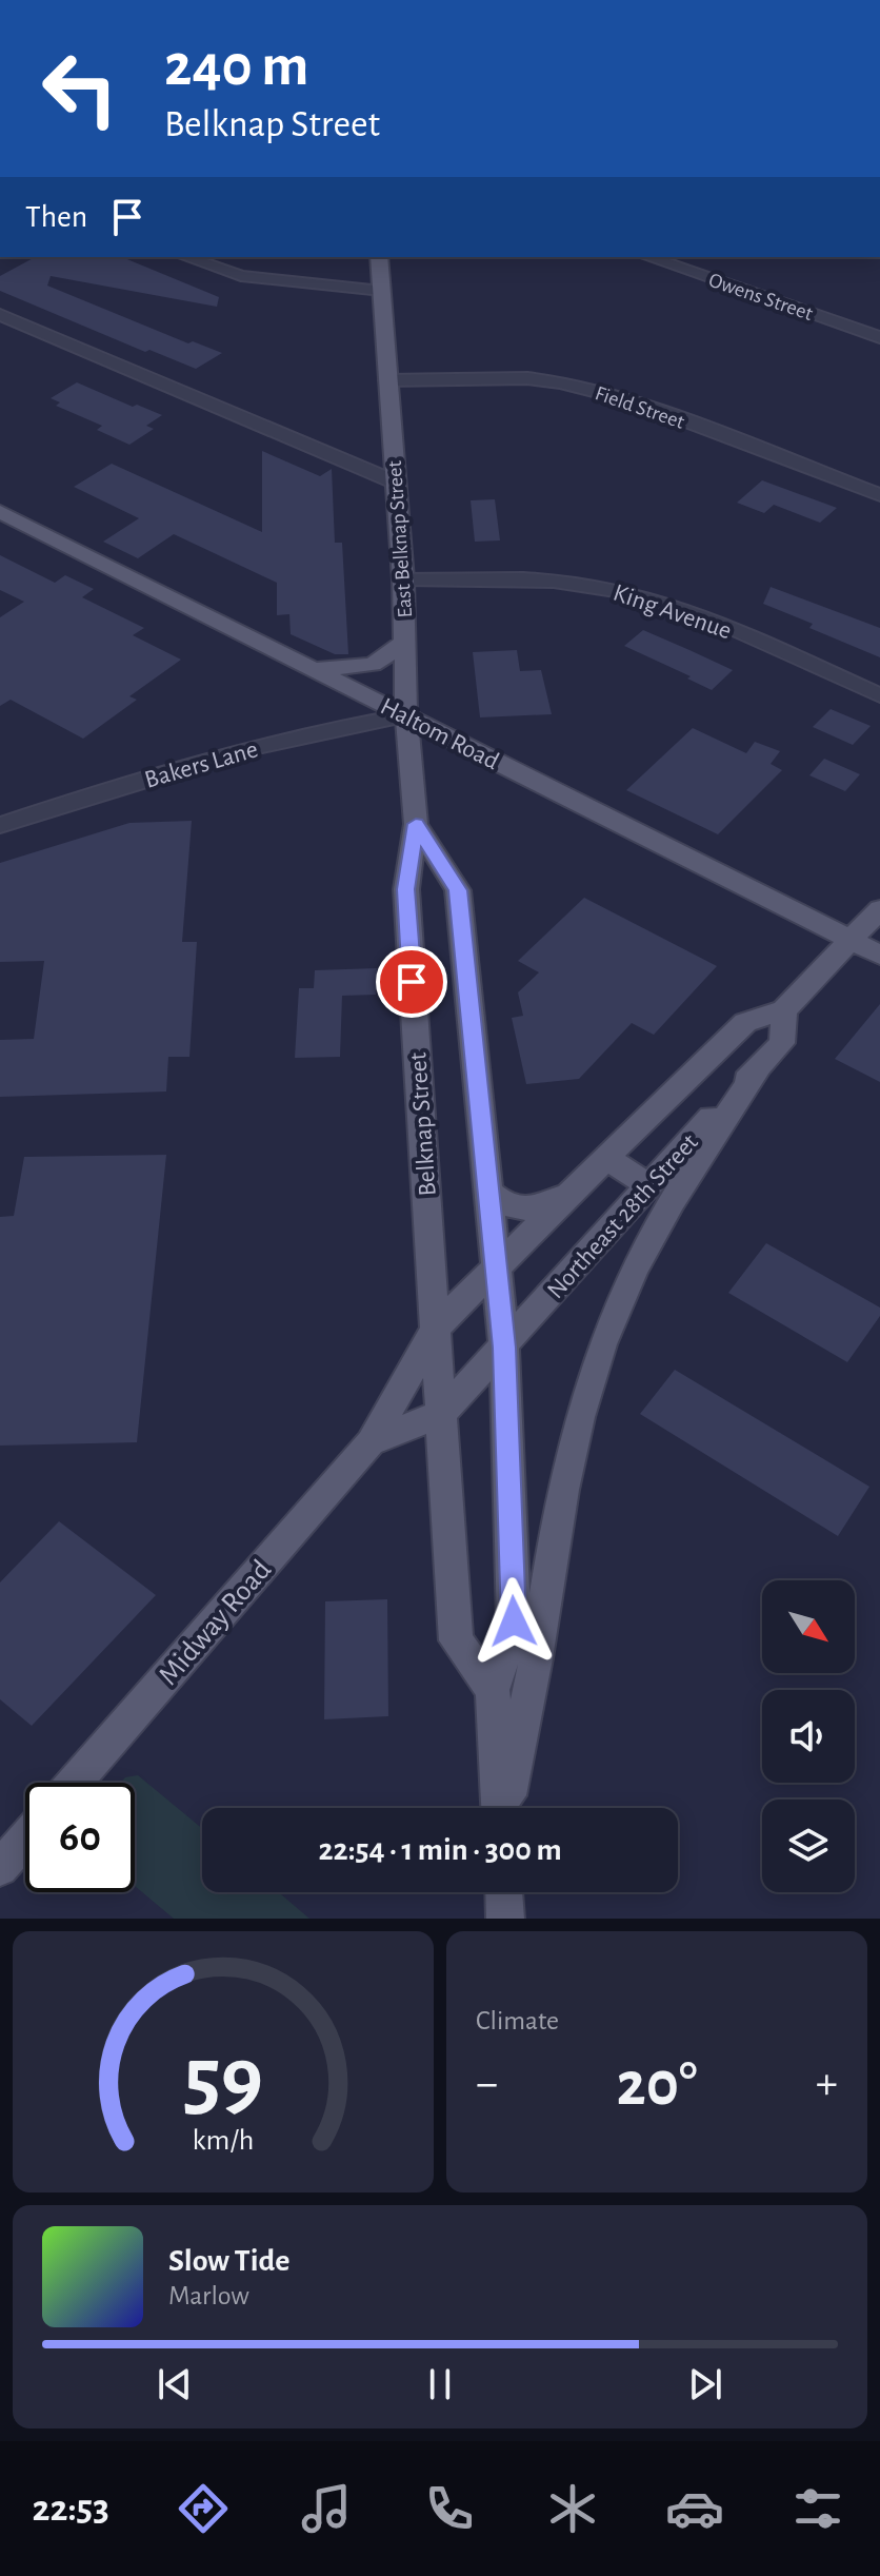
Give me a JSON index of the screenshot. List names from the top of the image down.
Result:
{
  "streets": {
    "main road": [
      "East Belknap Street",
      "Haltom Road",
      "Belknap Street",
      "Northeast 28th Street",
      "Midway Road"
    ],
    "street": [
      "Owens Street",
      "Field Street",
      "King Avenue",
      "Bakers Lane"
    ]
  },
  "crossings": [
    ["Field Street", "East Belknap Street"],
    ["East Belknap Street", "King Avenue"],
    ["East Belknap Street", "Haltom Road"],
    ["East Belknap Street", "Bakers Lane"],
    ["East Belknap Street", "Belknap Street"],
    ["Haltom Road", "Bakers Lane"],
    ["Haltom Road", "Northeast 28th Street"],
    ["Belknap Street", "Northeast 28th Street"],
    ["Belknap Street", "Midway Road"],
    ["Northeast 28th Street", "Midway Road"]
  ],
  "north": "bottom right",
  "page": {
    "turn": ["240 m", "Belknap Street"],
    "then": "Then",
    "limit": "60",
    "trip": "22:54 · 1 min · 300 m",
    "tile": "Climate",
    "heat": ["−", "20°", "+"],
    "song": ["Slow Tide", "Marlow"],
    "tabs": "22:53",
    "gauge": ["59", "km/h"]
  }
}
